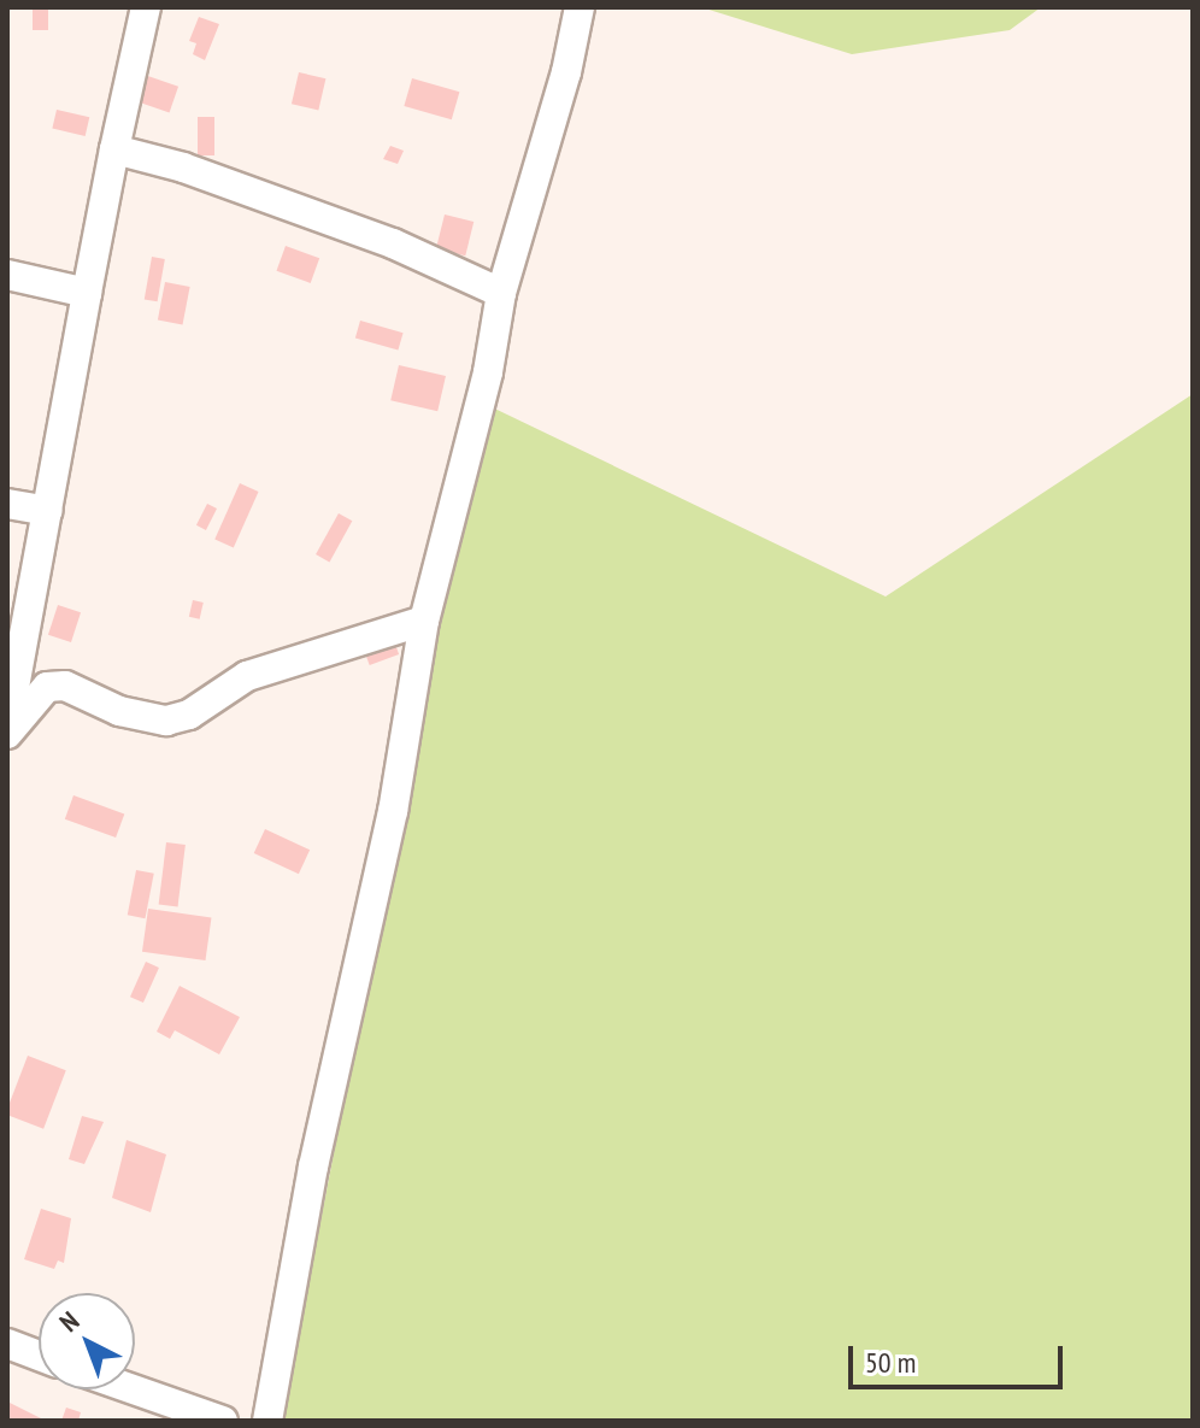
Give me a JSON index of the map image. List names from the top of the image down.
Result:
{
  "scale_bar": "50 m",
  "north": "top left"
}
